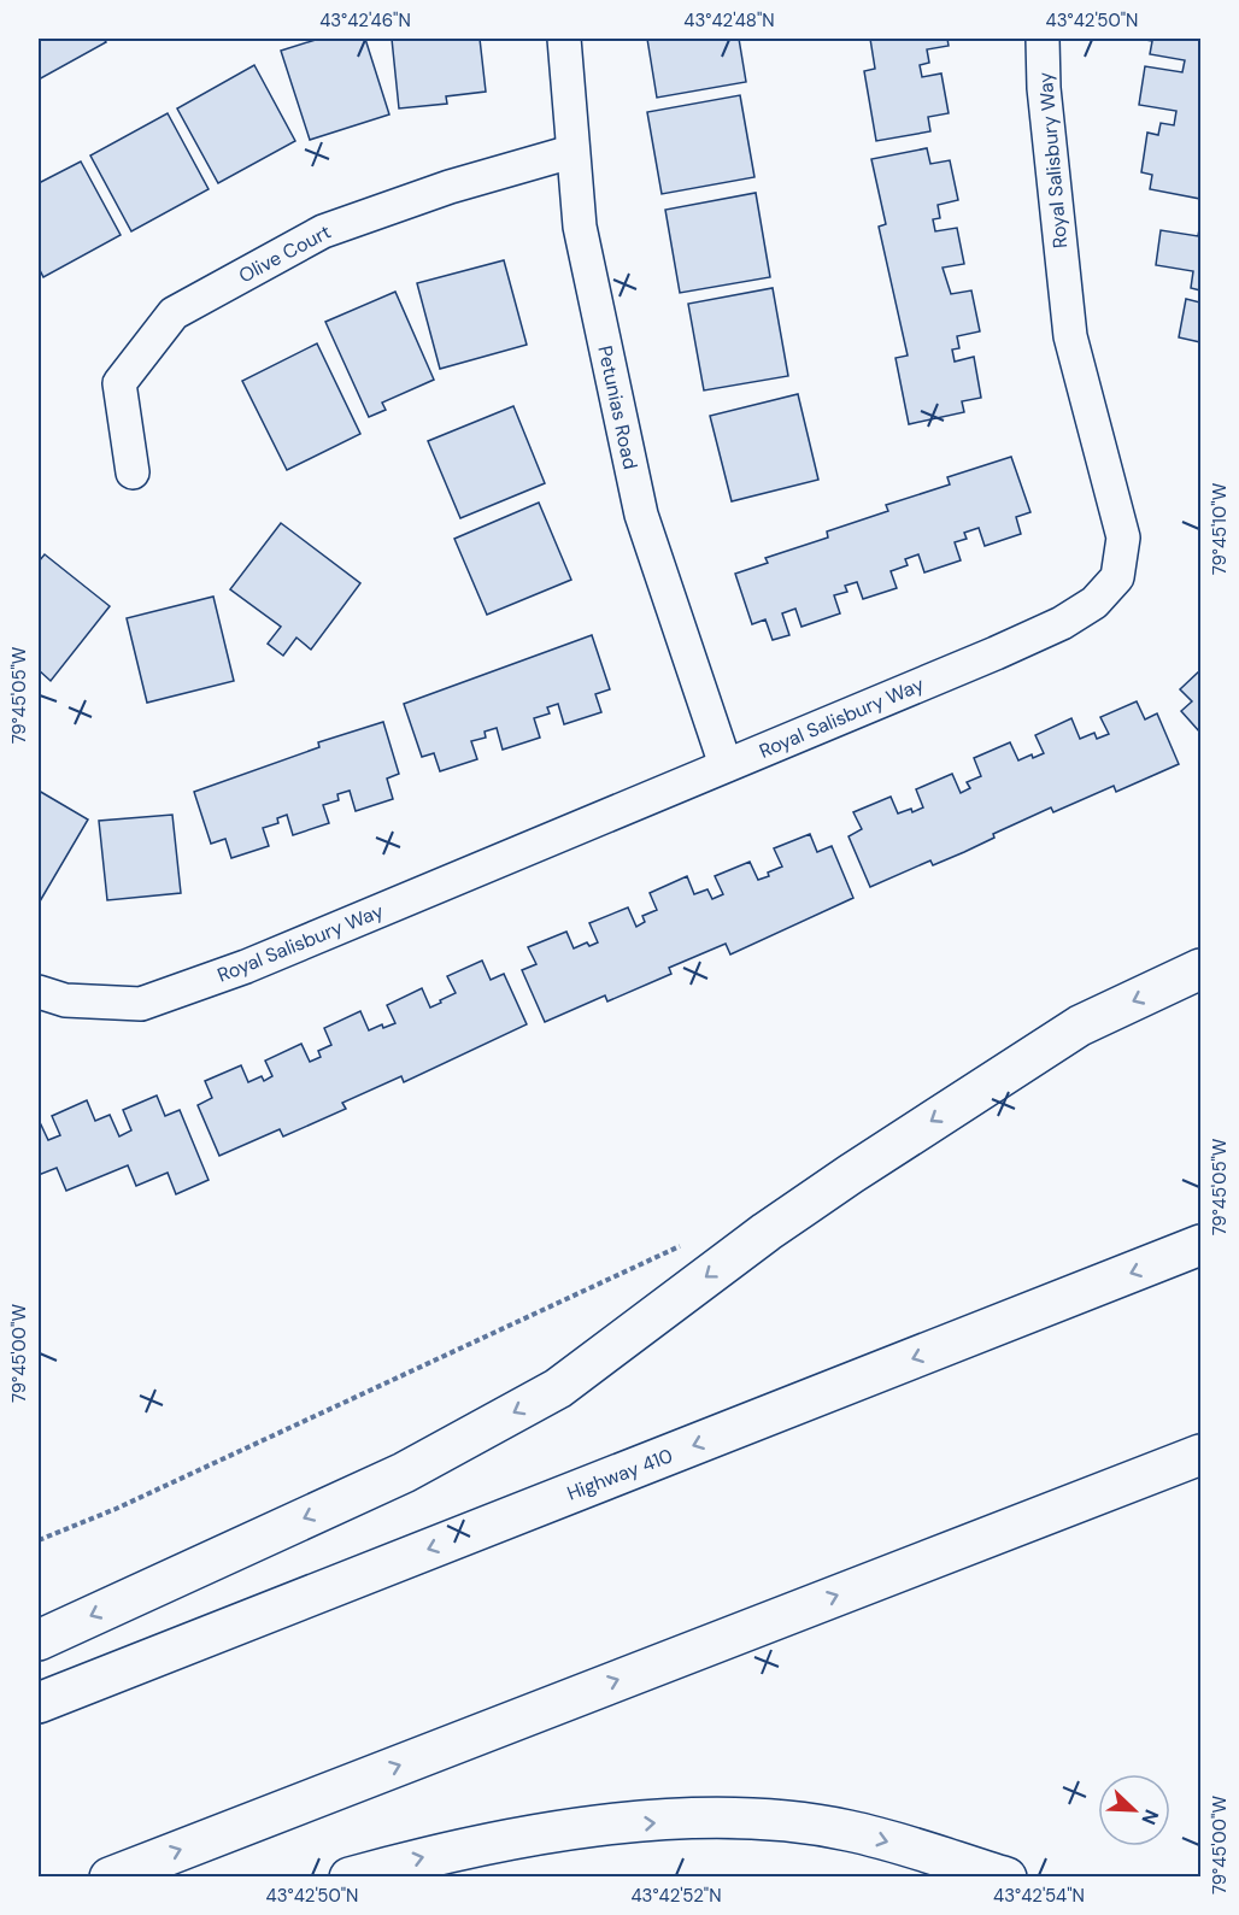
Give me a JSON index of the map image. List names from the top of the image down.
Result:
{
  "streets": {
    "highway": ["Highway 410"],
    "street": ["Royal Salisbury Way", "Olive Court", "Petunias Road"]
  },
  "crossings": [
    ["Royal Salisbury Way", "Petunias Road"],
    ["Olive Court", "Petunias Road"]
  ],
  "north": "bottom right",
  "coordinates": [
    "43°42'46\"N",
    "43°42'48\"N",
    "43°42'50\"N",
    "79°45'10\"W",
    "79°45'05\"W",
    "79°45'00\"W",
    "43°42'52\"N",
    "43°42'54\"N"
  ]
}
